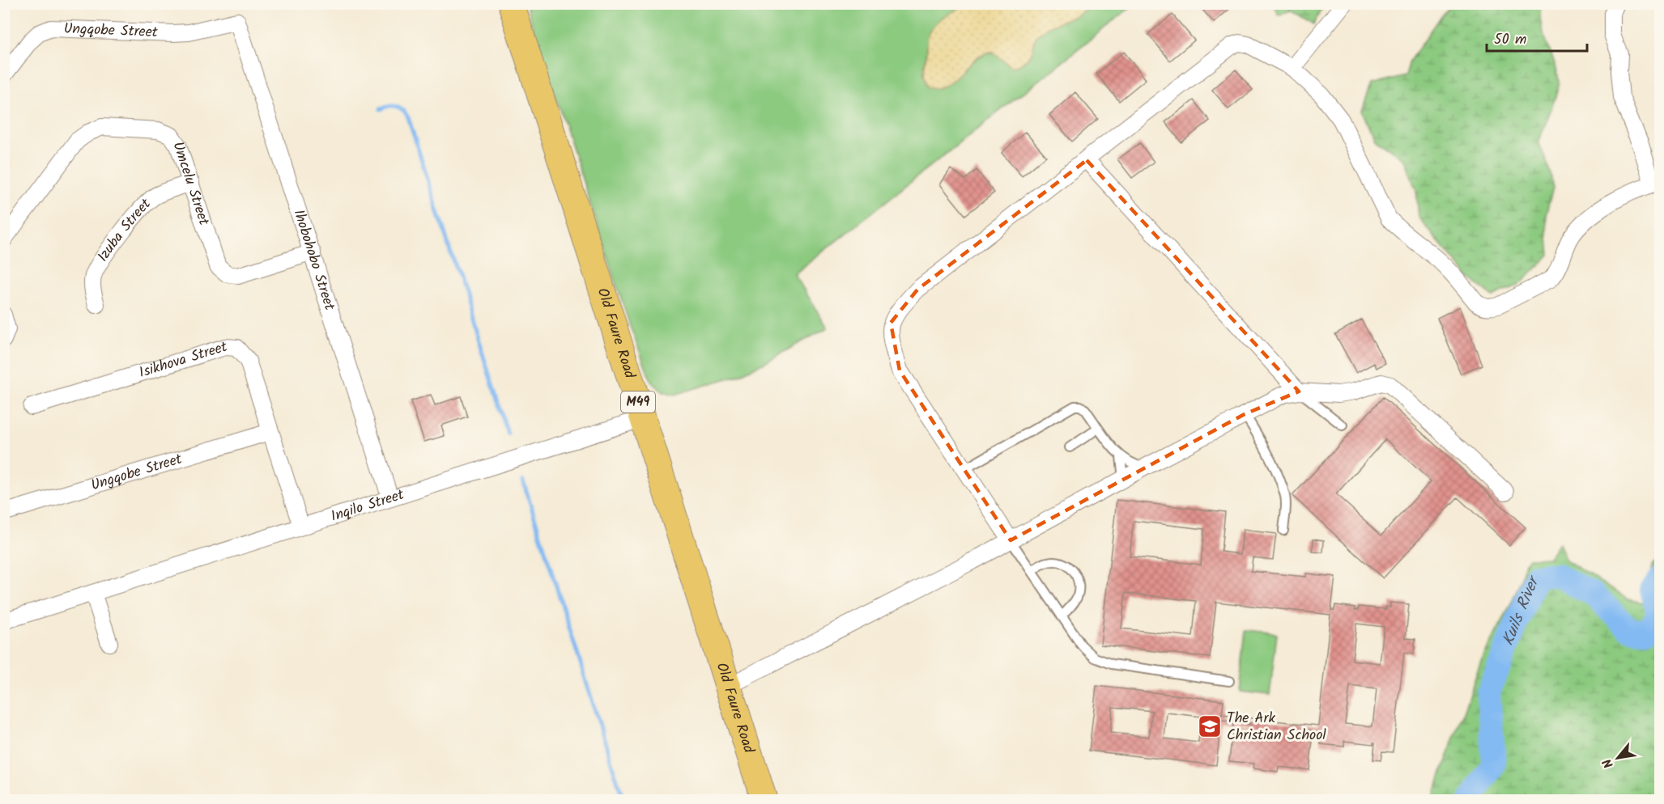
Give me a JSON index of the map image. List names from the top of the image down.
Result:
{
  "streets": {
    "main road": ["Old Faure Road", "M49"],
    "street": [
      "Ungqobe Street",
      "Umcelu Street",
      "Izuba Street",
      "Ihobohobo Street",
      "Isikhova Street",
      "Inqilo Street"
    ]
  },
  "crossings": [
    ["Ungqobe Street", "Ihobohobo Street"],
    ["Ungqobe Street", "Isikhova Street"],
    ["Umcelu Street", "Izuba Street"],
    ["Umcelu Street", "Ihobohobo Street"],
    ["Ihobohobo Street", "Inqilo Street"],
    ["Old Faure Road", "Inqilo Street"],
    ["Isikhova Street", "Inqilo Street"]
  ],
  "water": ["Kuils River"],
  "places": {
    "school or university": ["The Ark Christian School"]
  },
  "scale_bar": "50 m",
  "north": "bottom left"
}
